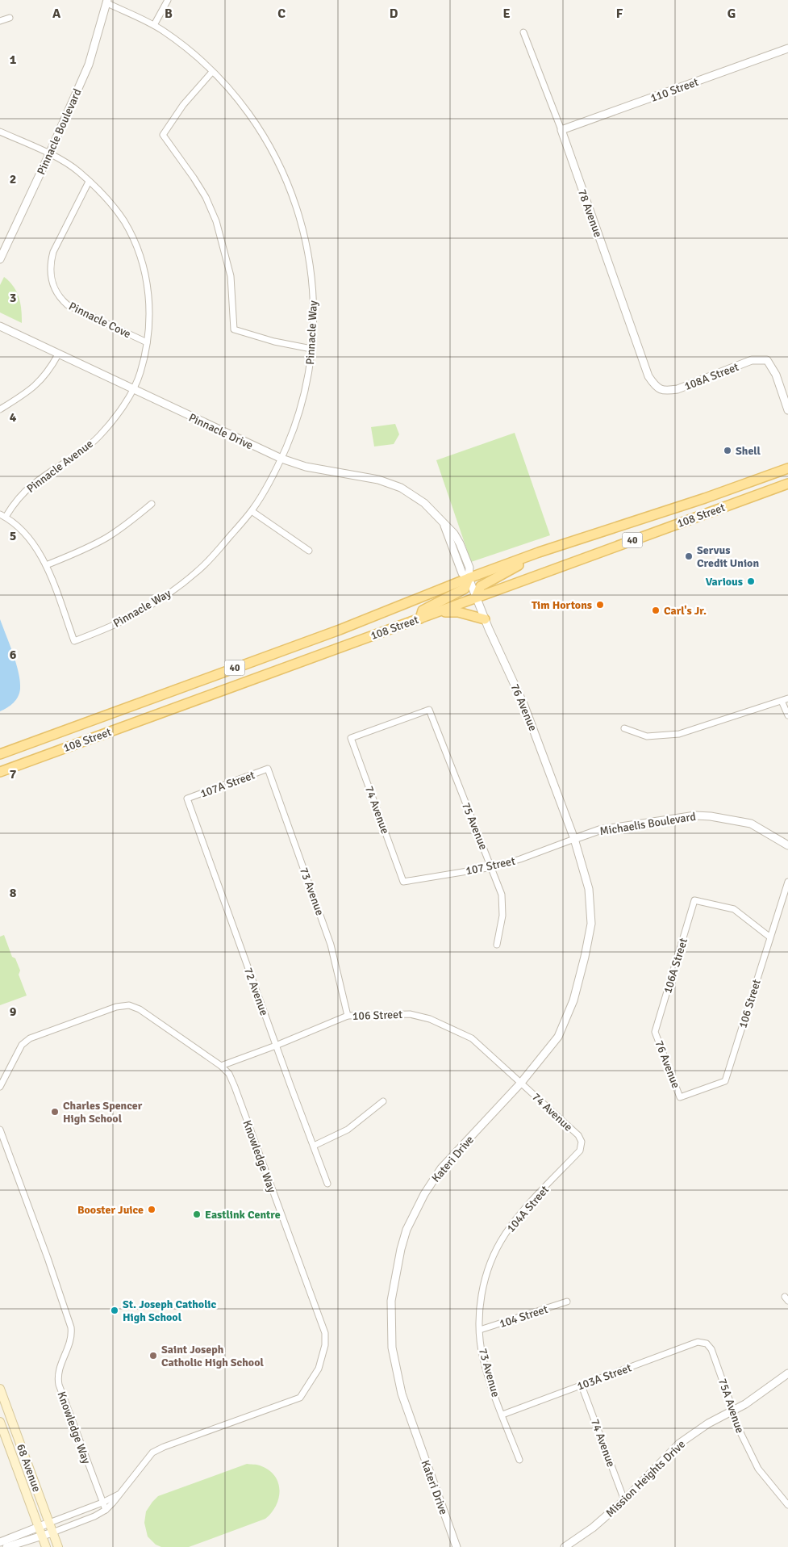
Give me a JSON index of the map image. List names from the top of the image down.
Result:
{
  "streets": {
    "main road": ["108 Street", "40", "68 Avenue"],
    "street": [
      "110 Street",
      "Pinnacle Boulevard",
      "78 Avenue",
      "Pinnacle Cove",
      "Pinnacle Way",
      "108A Street",
      "Pinnacle Drive",
      "Pinnacle Avenue",
      "76 Avenue",
      "107A Street",
      "74 Avenue",
      "Michaelis Boulevard",
      "75 Avenue",
      "107 Street",
      "73 Avenue",
      "106A Street",
      "72 Avenue",
      "106 Street",
      "Knowledge Way",
      "Kateri Drive",
      "104A Street",
      "104 Street",
      "103A Street",
      "75A Avenue",
      "Mission Heights Drive"
    ]
  },
  "crossings": [
    ["110 Street", "78 Avenue"],
    ["Pinnacle Boulevard", "Pinnacle Way"],
    ["Pinnacle Boulevard", "Pinnacle Avenue"],
    ["78 Avenue", "108A Street"],
    ["Pinnacle Cove", "Pinnacle Avenue"],
    ["Pinnacle Way", "Pinnacle Drive"],
    ["Pinnacle Drive", "Pinnacle Avenue"],
    ["Pinnacle Drive", "108 Street"],
    ["Pinnacle Drive", "76 Avenue"],
    ["108 Street", "76 Avenue"],
    ["76 Avenue", "Michaelis Boulevard"],
    ["76 Avenue", "107 Street"],
    ["76 Avenue", "106A Street"],
    ["76 Avenue", "106 Street"],
    ["76 Avenue", "Kateri Drive"],
    ["107A Street", "73 Avenue"],
    ["107A Street", "72 Avenue"],
    ["74 Avenue", "75 Avenue"],
    ["74 Avenue", "107 Street"],
    ["74 Avenue", "106 Street"],
    ["74 Avenue", "Kateri Drive"],
    ["74 Avenue", "104A Street"],
    ["74 Avenue", "103A Street"],
    ["74 Avenue", "Mission Heights Drive"],
    ["Michaelis Boulevard", "107 Street"],
    ["Michaelis Boulevard", "Kateri Drive"],
    ["75 Avenue", "107 Street"],
    ["107 Street", "Kateri Drive"],
    ["73 Avenue", "106 Street"],
    ["73 Avenue", "104A Street"],
    ["73 Avenue", "104 Street"],
    ["73 Avenue", "103A Street"],
    ["106A Street", "106 Street"],
    ["72 Avenue", "106 Street"],
    ["106 Street", "Knowledge Way"],
    ["106 Street", "Kateri Drive"],
    ["Knowledge Way", "68 Avenue"],
    ["103A Street", "75A Avenue"],
    ["75A Avenue", "Mission Heights Drive"]
  ],
  "places": [
    "Shell",
    "Servus Credit Union",
    "Various",
    "Tim Hortons",
    "Carl's Jr.",
    "Charles Spencer High School",
    "Booster Juice",
    "Eastlink Centre",
    "St. Joseph Catholic High School",
    "Saint Joseph Catholic High School"
  ],
  "grid": {
    "columns": [
      "A",
      "B",
      "C",
      "D",
      "E",
      "F",
      "G"
    ],
    "rows": [
      "1",
      "2",
      "3",
      "4",
      "5",
      "6",
      "7",
      "8",
      "9"
    ]
  }
}
